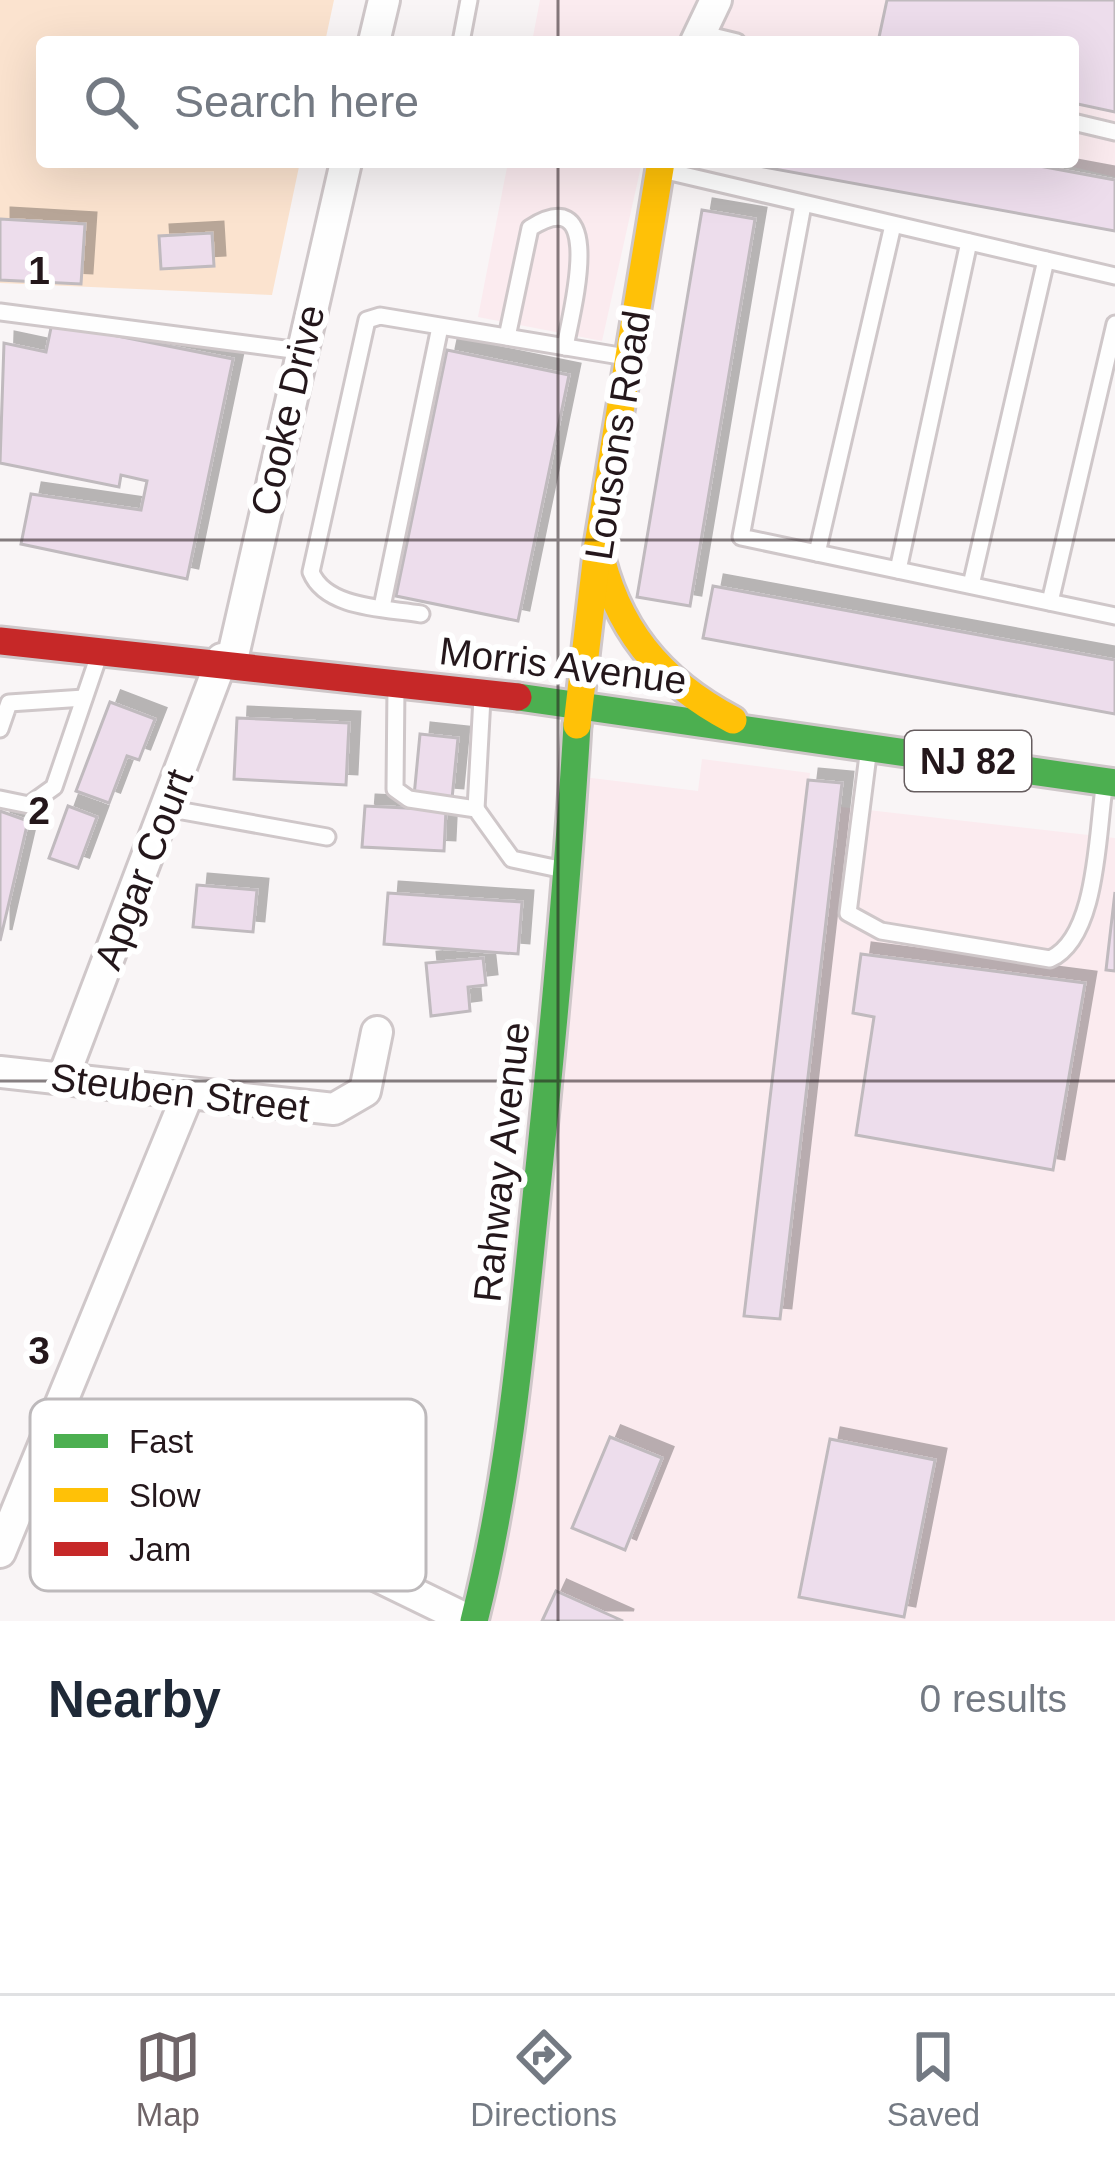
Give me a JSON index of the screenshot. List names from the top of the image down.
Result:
{
  "streets": {
    "street": [
      "Cooke Drive",
      "Lousons Road",
      "Morris Avenue",
      "NJ 82",
      "Apgar Court",
      "Steuben Street",
      "Rahway Avenue"
    ]
  },
  "crossings": [
    ["Cooke Drive", "Morris Avenue"],
    ["Cooke Drive", "Apgar Court"],
    ["Lousons Road", "Morris Avenue"],
    ["Lousons Road", "Rahway Avenue"],
    ["Morris Avenue", "Apgar Court"],
    ["Morris Avenue", "Rahway Avenue"],
    ["Apgar Court", "Steuben Street"]
  ],
  "legend": ["Fast", "Slow", "Jam"],
  "page": {
    "search": "Search here",
    "heading": ["Nearby", "0 results"],
    "nav": ["Map", "Directions", "Saved"]
  },
  "grid": {
    "rows": ["1", "2", "3"]
  }
}
